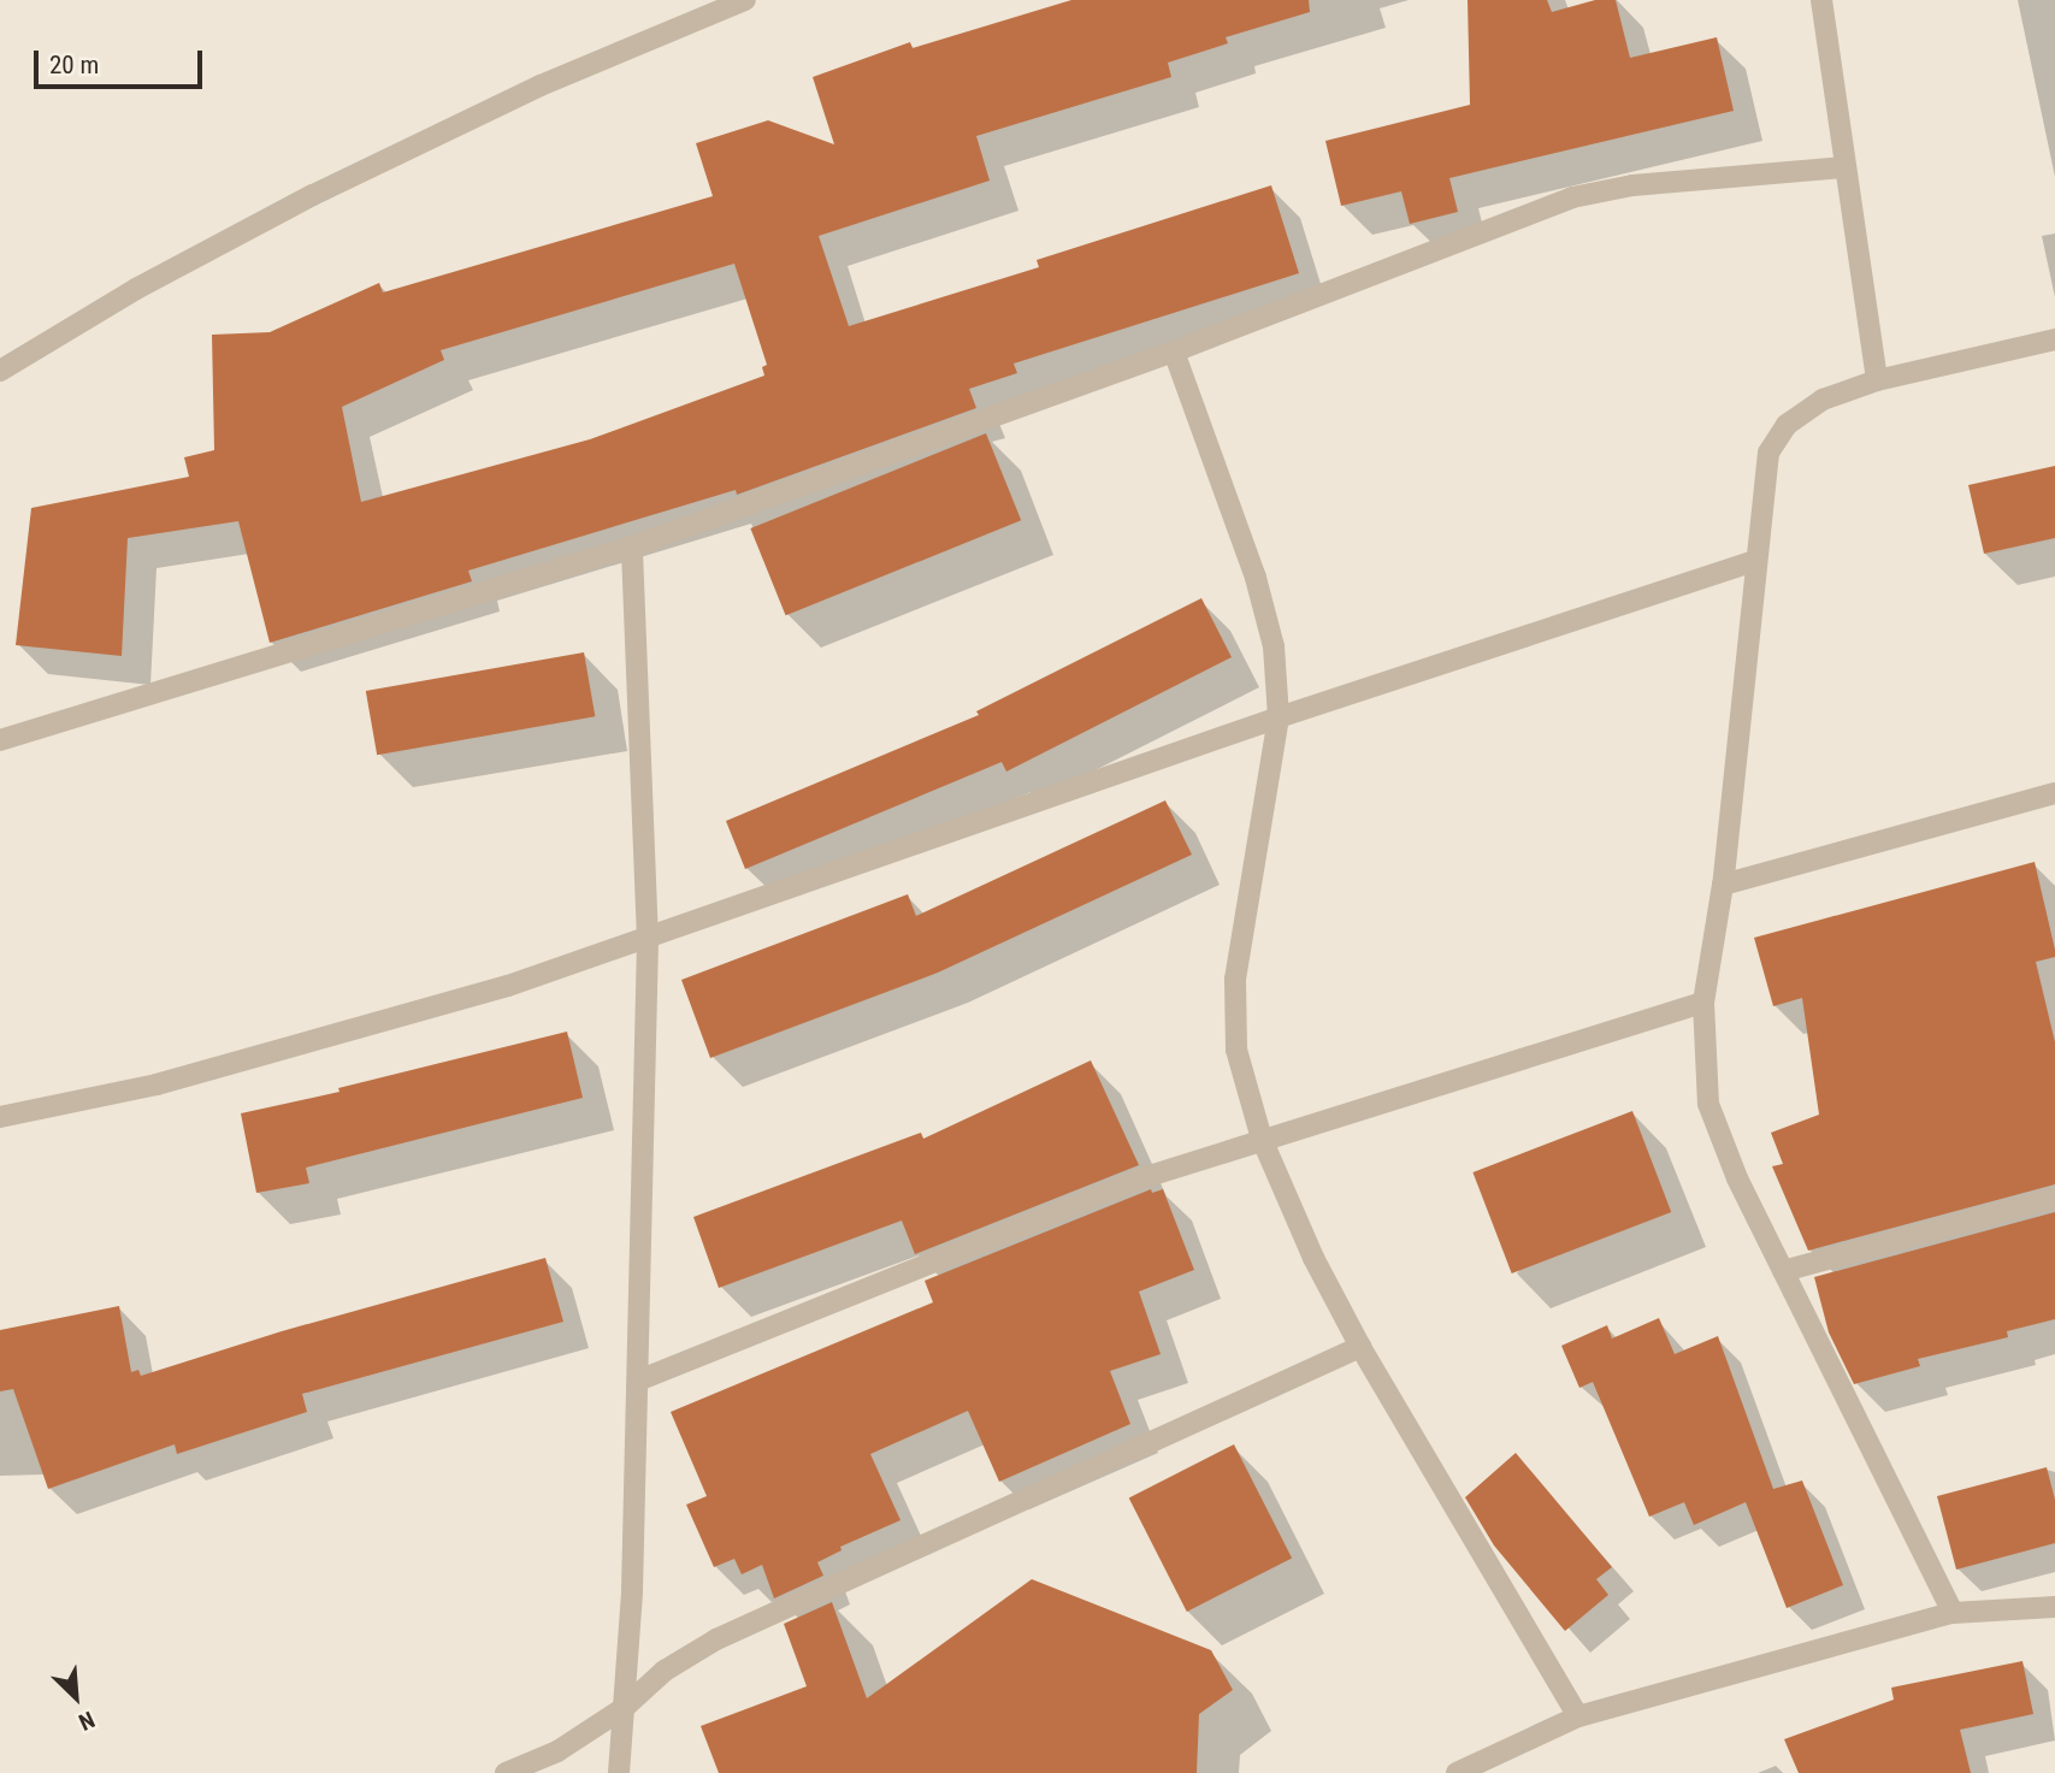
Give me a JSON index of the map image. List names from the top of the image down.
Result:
{
  "scale_bar": "20 m",
  "north": "bottom right"
}
